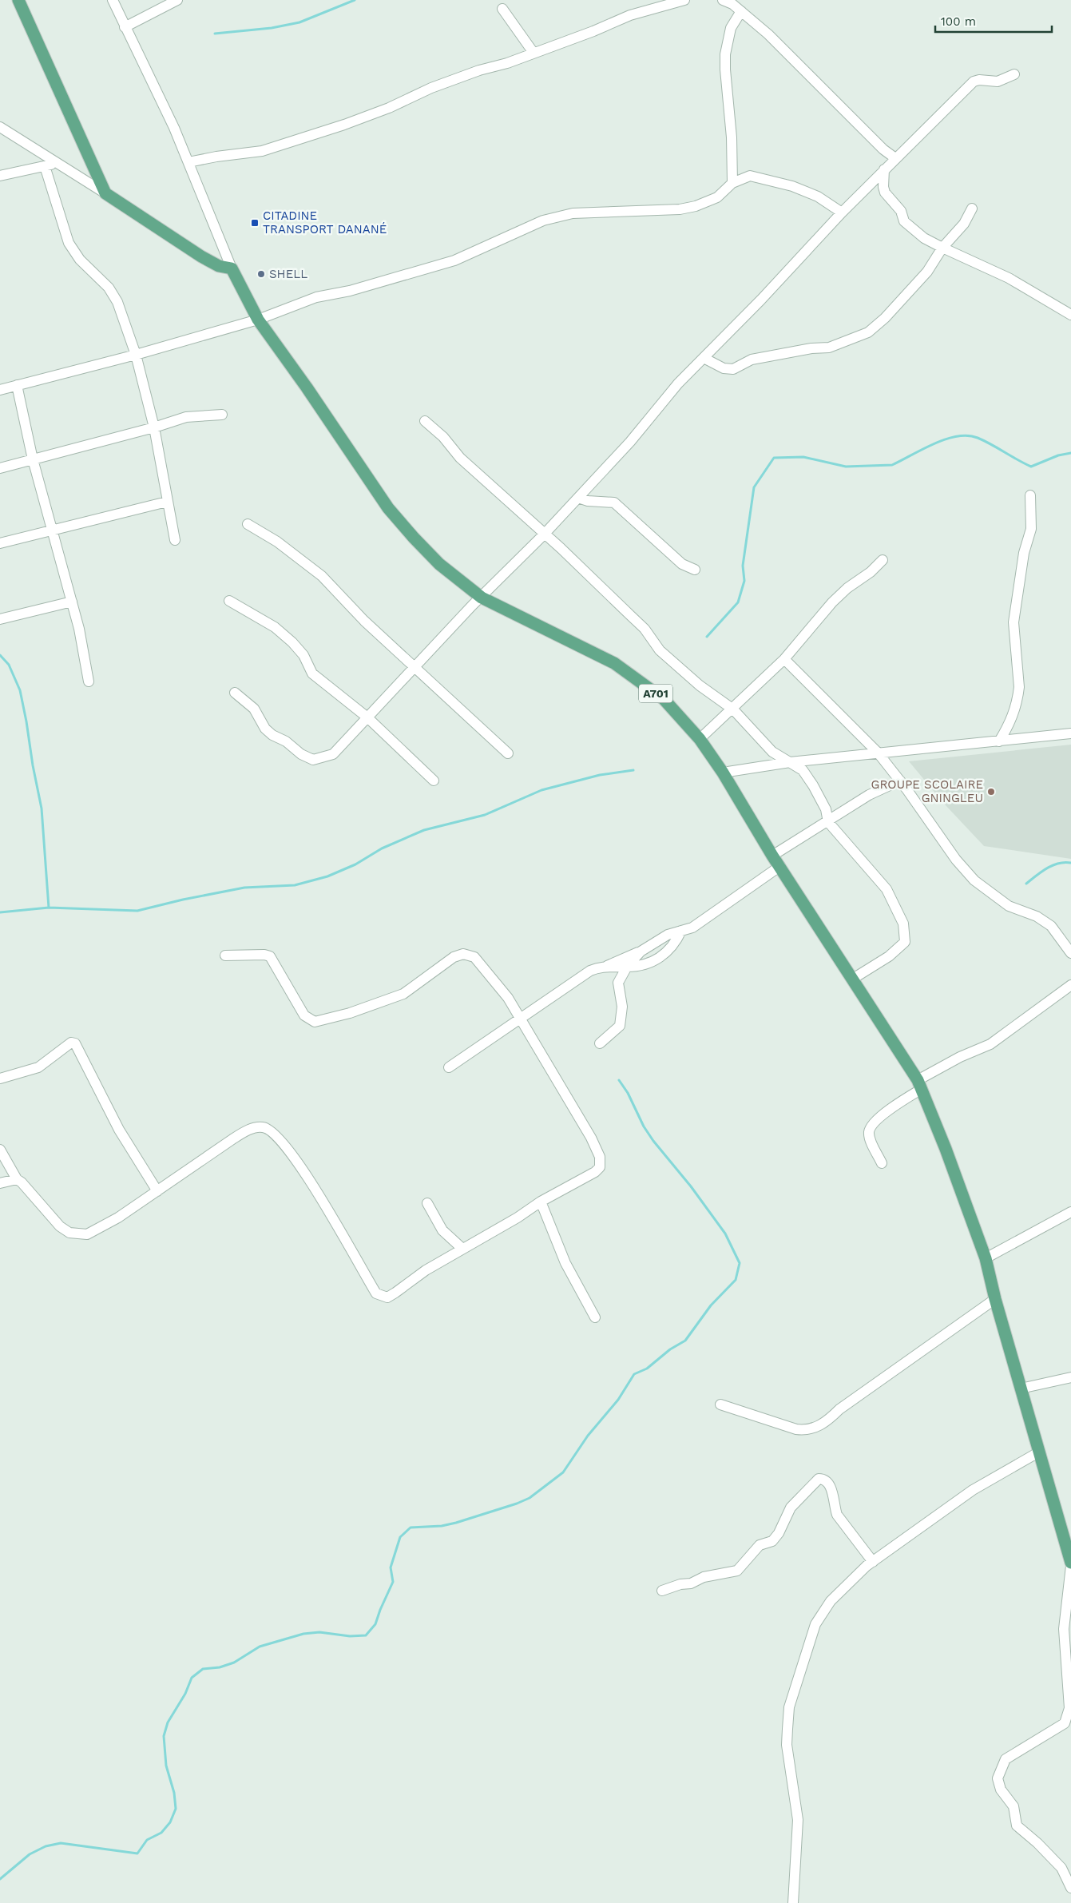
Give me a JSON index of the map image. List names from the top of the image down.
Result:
{
  "streets": {
    "main road": ["A701"]
  },
  "places": {
    "transit": ["CITADINE TRANSPORT DANANÉ"],
    "other": ["SHELL", "GROUPE SCOLAIRE GNINGLEU"]
  },
  "scale_bar": "100 m"
}
